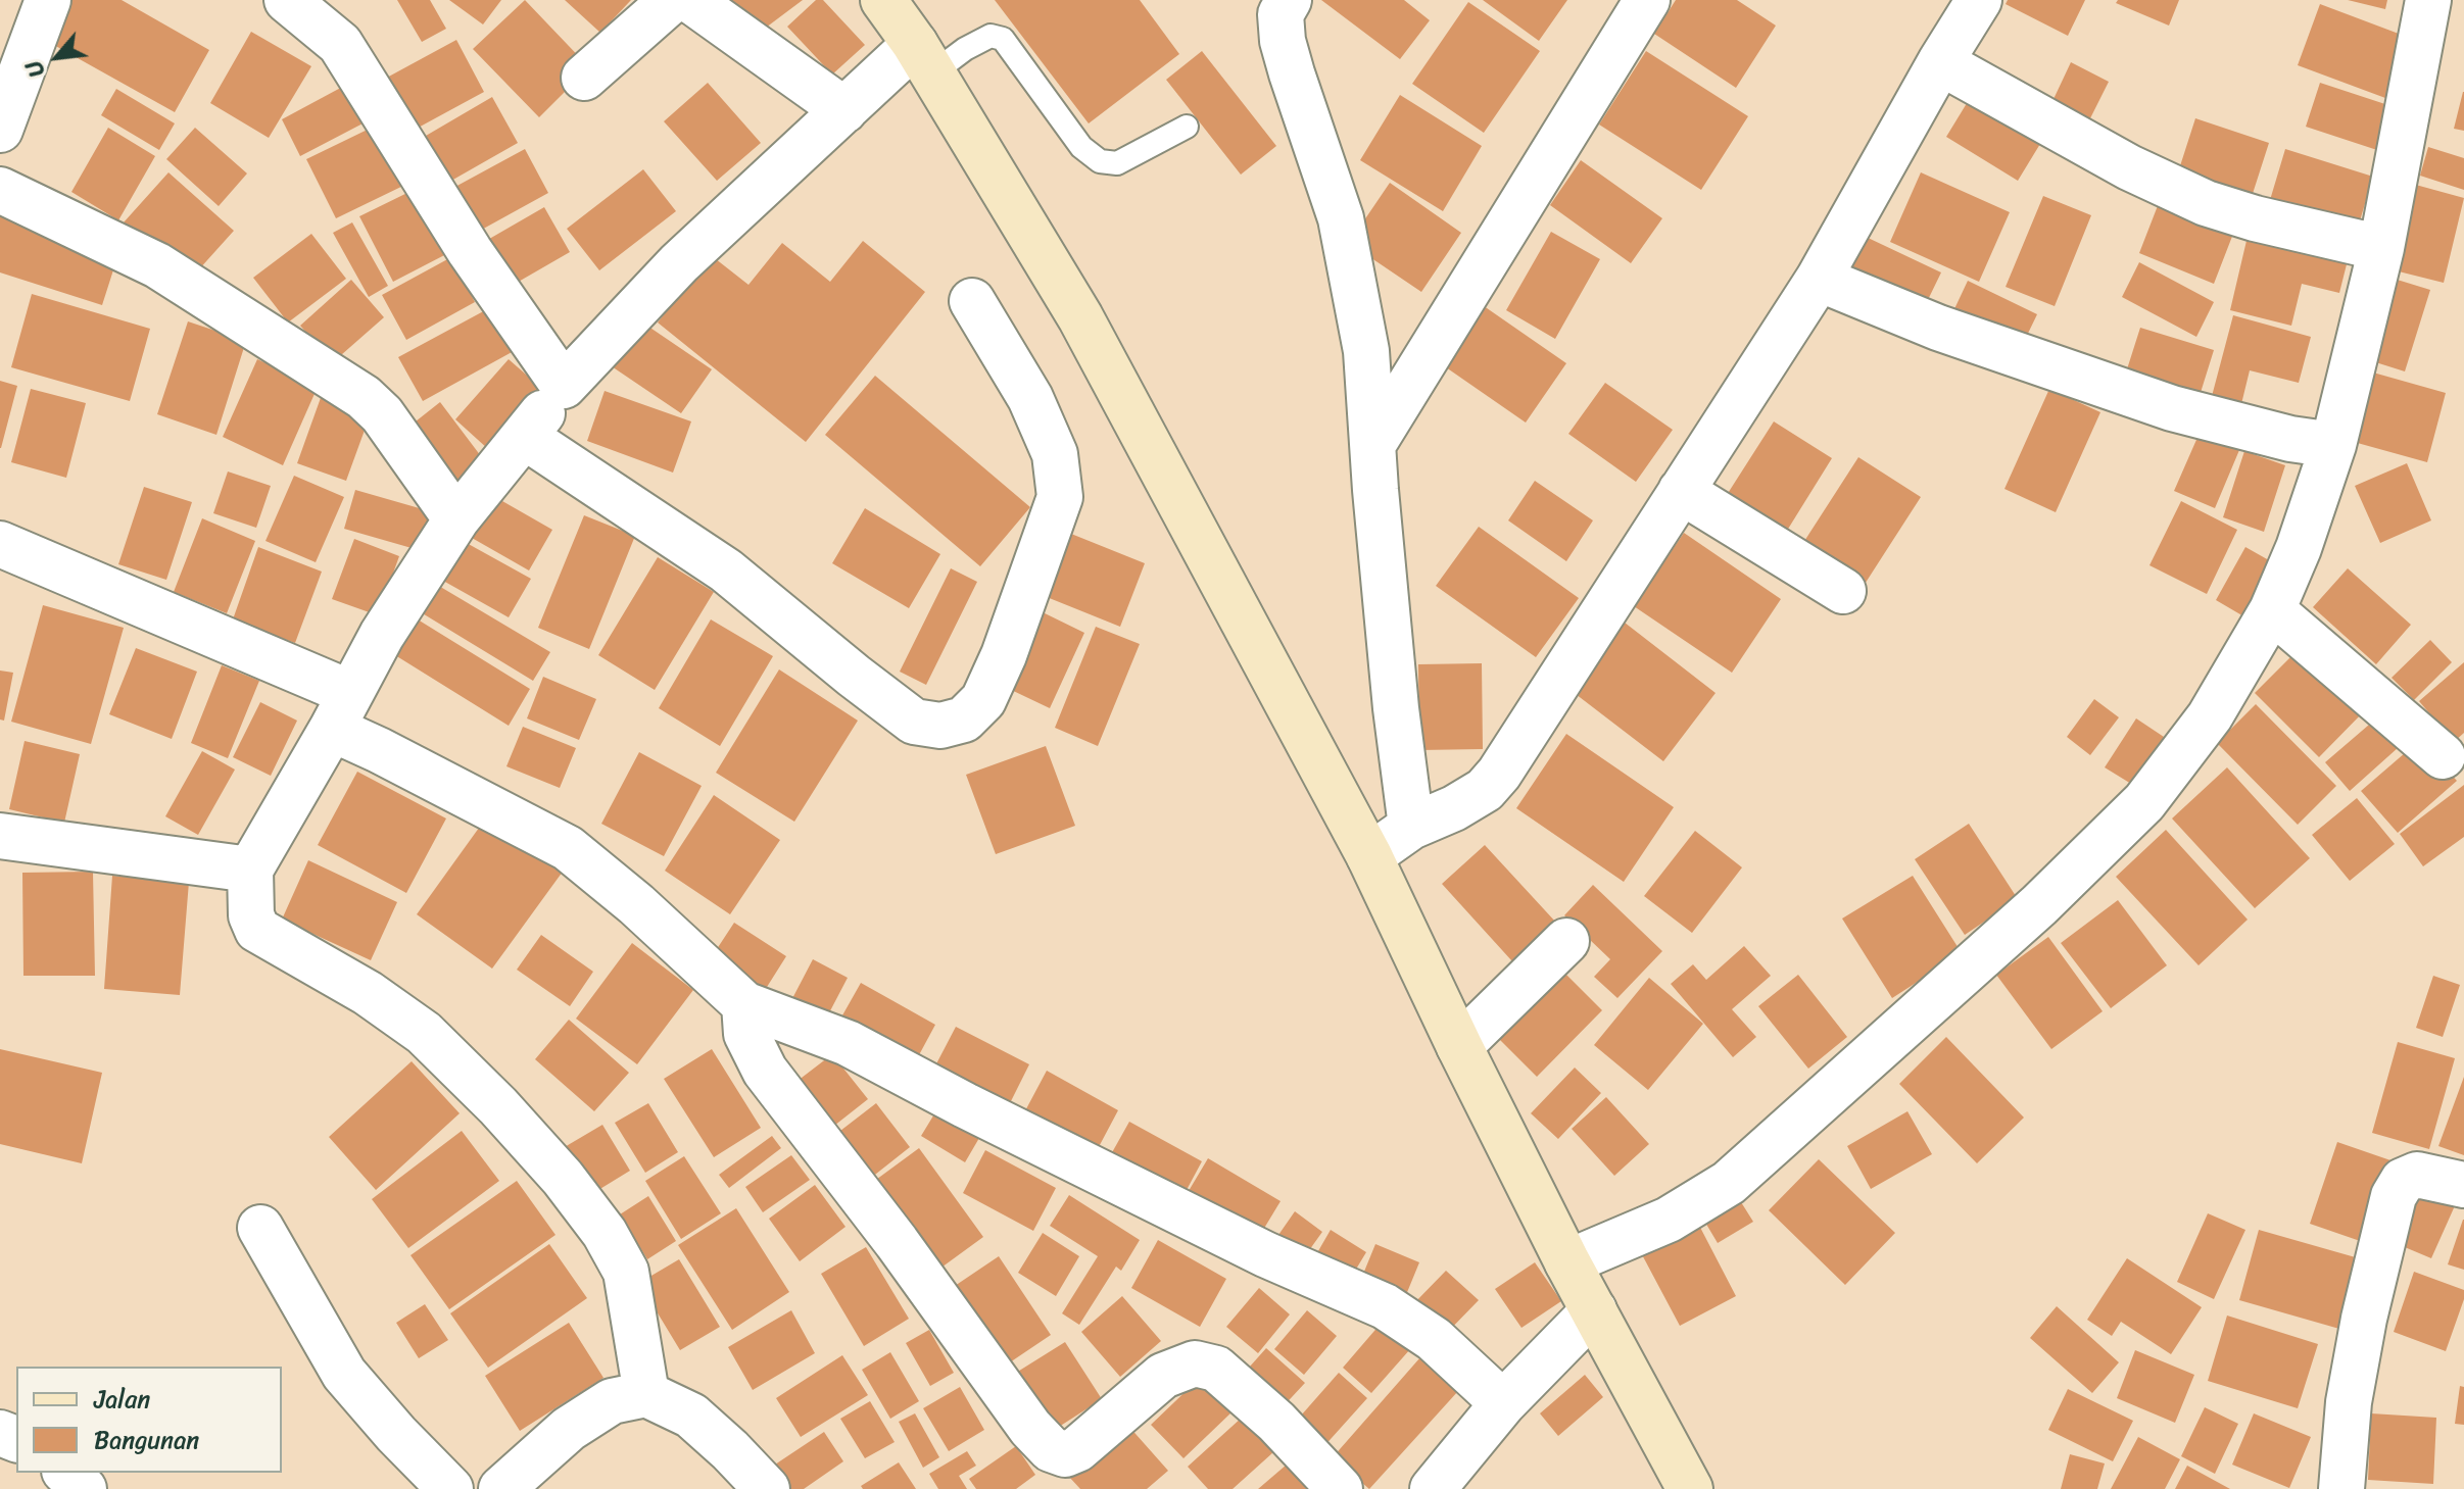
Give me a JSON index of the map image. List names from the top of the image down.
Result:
{
  "legend": ["Jalan", "Bangunan"],
  "north": "bottom left"
}
